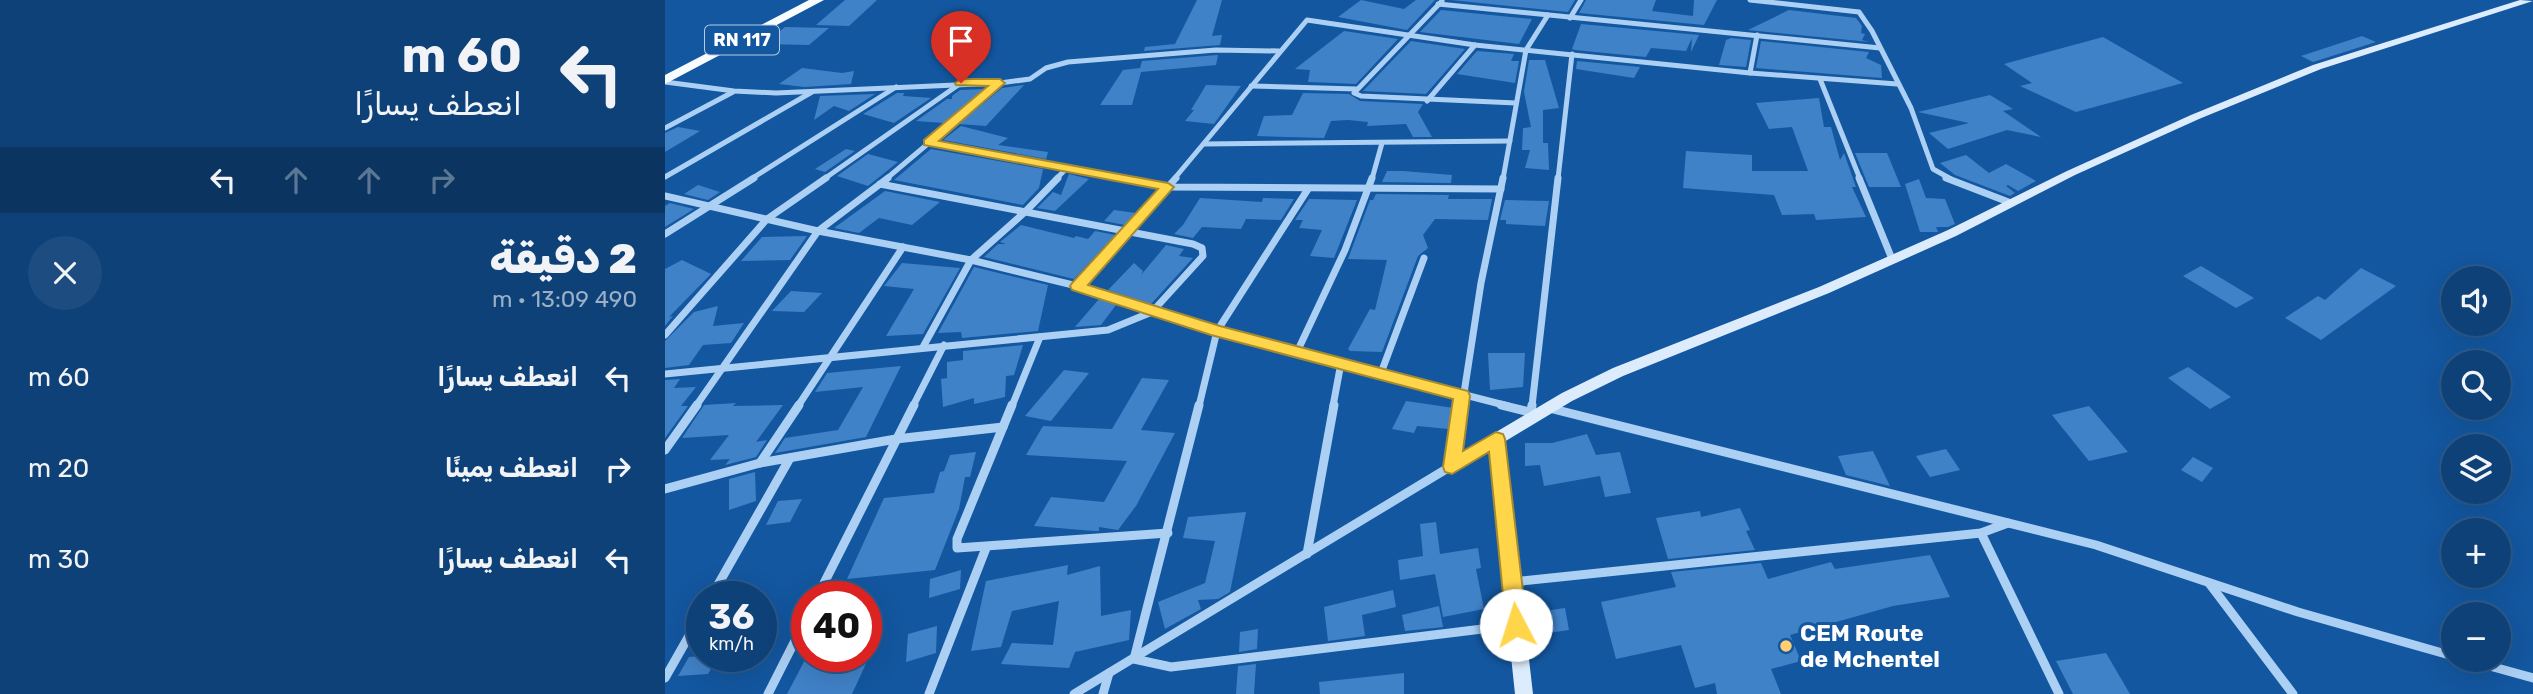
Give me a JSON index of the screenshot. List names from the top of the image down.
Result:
{
  "streets": {
    "main road": ["RN 117"]
  },
  "places": ["CEM Route de Mchentel"],
  "page": {
    "turn": ["60 m", "انعطف يسارًا"],
    "heading": ["2 دقيقة", "490 m · 13:09"],
    "map_buttons": ["+", "−"],
    "list": [
      {
        "name": "انعطف يسارًا",
        "value": "60 m"
      },
      {
        "name": "انعطف يمينًا",
        "value": "20 m"
      },
      {
        "name": "انعطف يسارًا",
        "value": "30 m"
      }
    ],
    "speed": "36 km/h",
    "limit": "40"
  }
}
